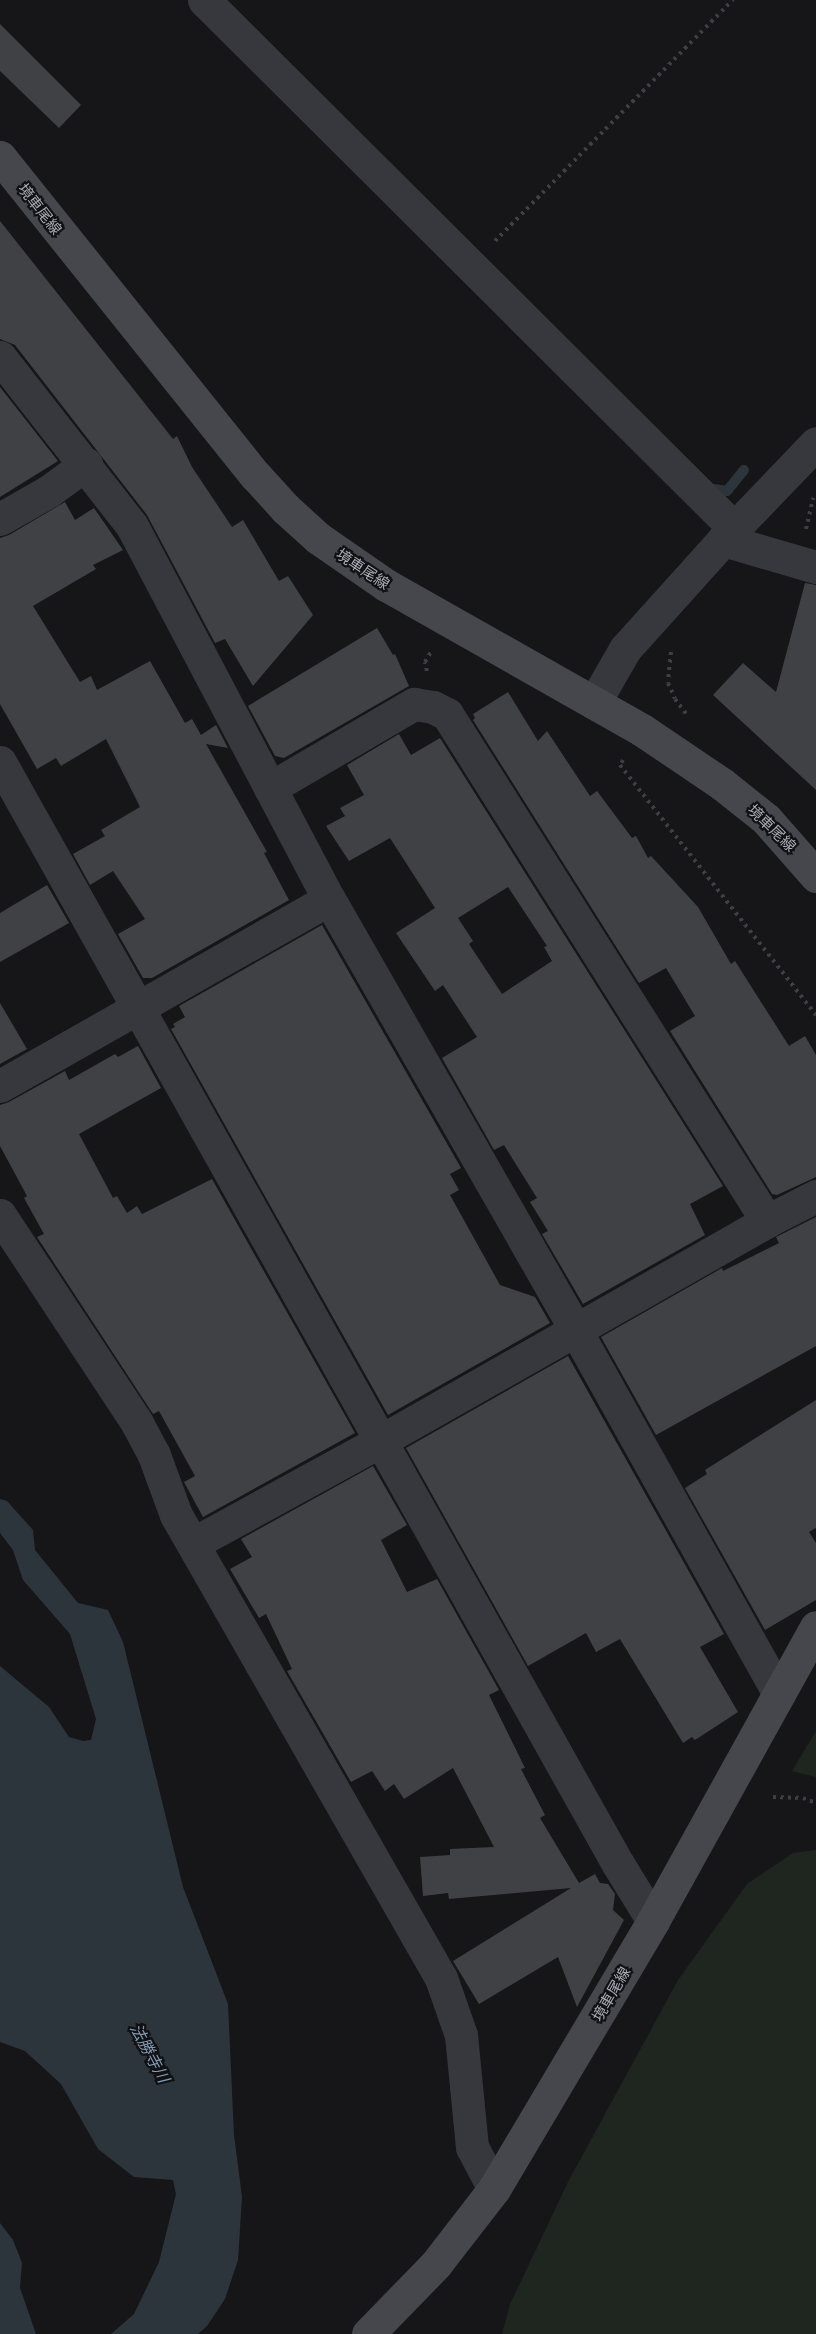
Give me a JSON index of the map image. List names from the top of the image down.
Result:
{
  "streets": {
    "main road": ["境車尾線"]
  },
  "water": ["法勝寺川"]
}
